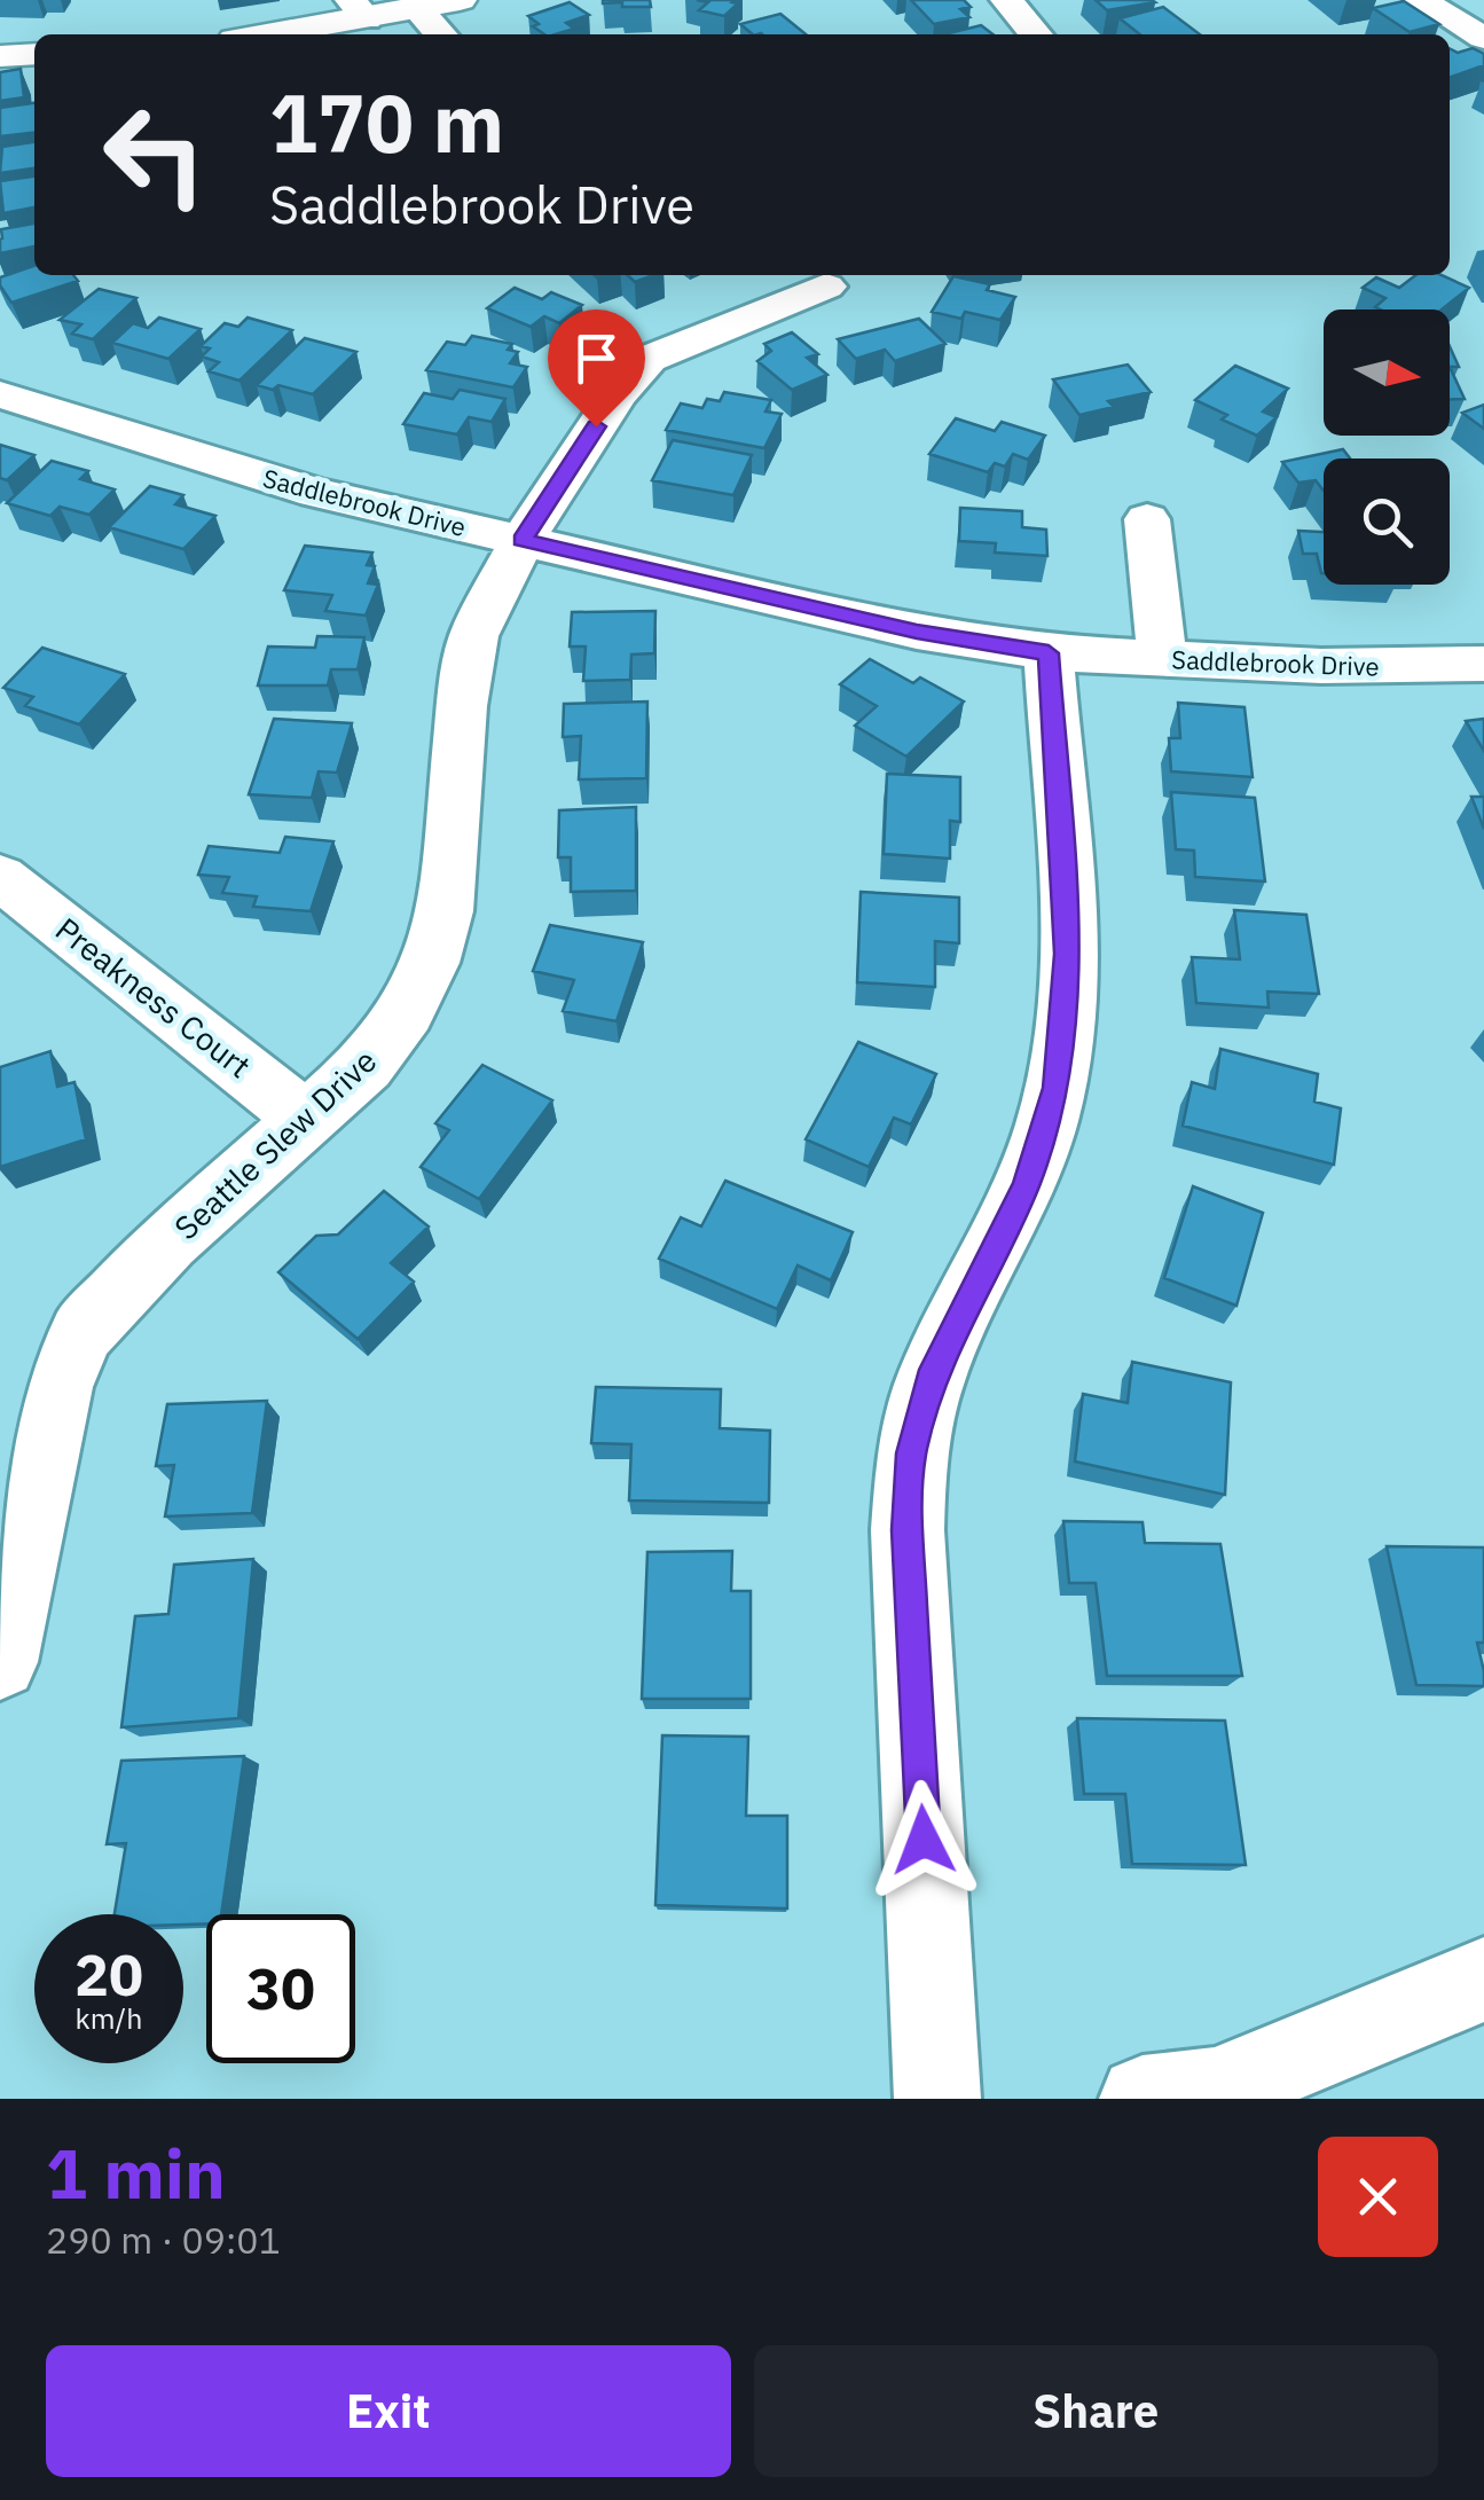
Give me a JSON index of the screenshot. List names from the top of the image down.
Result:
{
  "streets": {
    "street": ["Saddlebrook Drive", "Preakness Court", "Seattle Slew Drive"]
  },
  "crossings": [
    ["Saddlebrook Drive", "Seattle Slew Drive"],
    ["Preakness Court", "Seattle Slew Drive"]
  ],
  "north": "right",
  "page": {
    "turn": ["170 m", "Saddlebrook Drive"],
    "speed": "20 km/h",
    "limit": "30",
    "heading": ["1 min", "290 m · 09:01"],
    "buttons": ["Exit", "Share"]
  }
}
